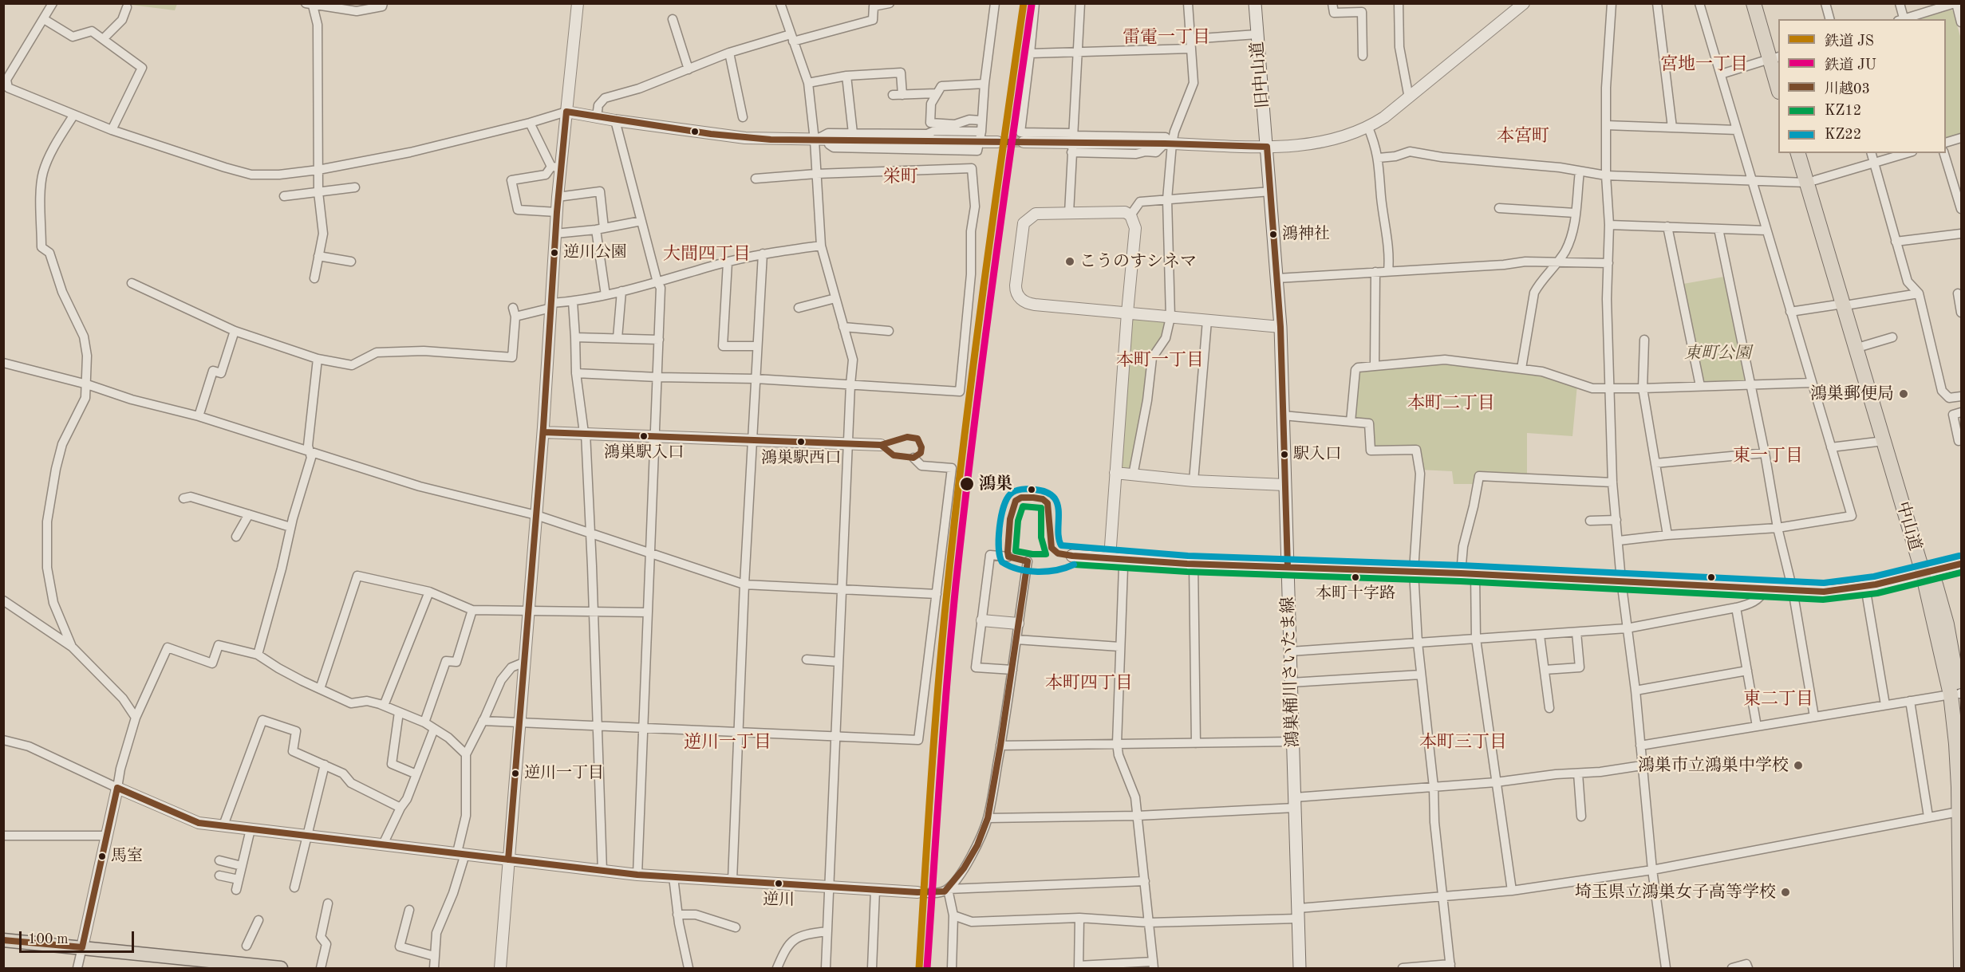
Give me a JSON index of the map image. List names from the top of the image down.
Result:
{
  "streets": {
    "highway": ["中山道"],
    "main road": ["旧中山道", "鴻巣桶川さいたま線"]
  },
  "crossings": [
    ["旧中山道", "鴻巣桶川さいたま線"]
  ],
  "districts": [
    "雷電一丁目",
    "宮地一丁目",
    "本宮町",
    "栄町",
    "大間四丁目",
    "本町一丁目",
    "本町二丁目",
    "東一丁目",
    "本町四丁目",
    "東二丁目",
    "逆川一丁目",
    "本町三丁目"
  ],
  "parks": ["東町公園"],
  "places": [
    "鴻神社",
    "逆川公園",
    "こうのすシネマ",
    "鴻巣郵便局",
    "鴻巣駅入口",
    "鴻巣駅西口",
    "駅入口",
    "鴻巣",
    "本町十字路",
    "鴻巣市立鴻巣中学校",
    "逆川一丁目",
    "馬室",
    "逆川",
    "埼玉県立鴻巣女子高等学校"
  ],
  "lines": [
    "rail line JS",
    "rail line JU",
    "transit line 川越03",
    "transit line KZ22",
    "transit line KZ12"
  ],
  "legend": [
    "鉄道 JS",
    "鉄道 JU",
    "川越03",
    "KZ12",
    "KZ22"
  ],
  "scale_bar": "100 m"
}
